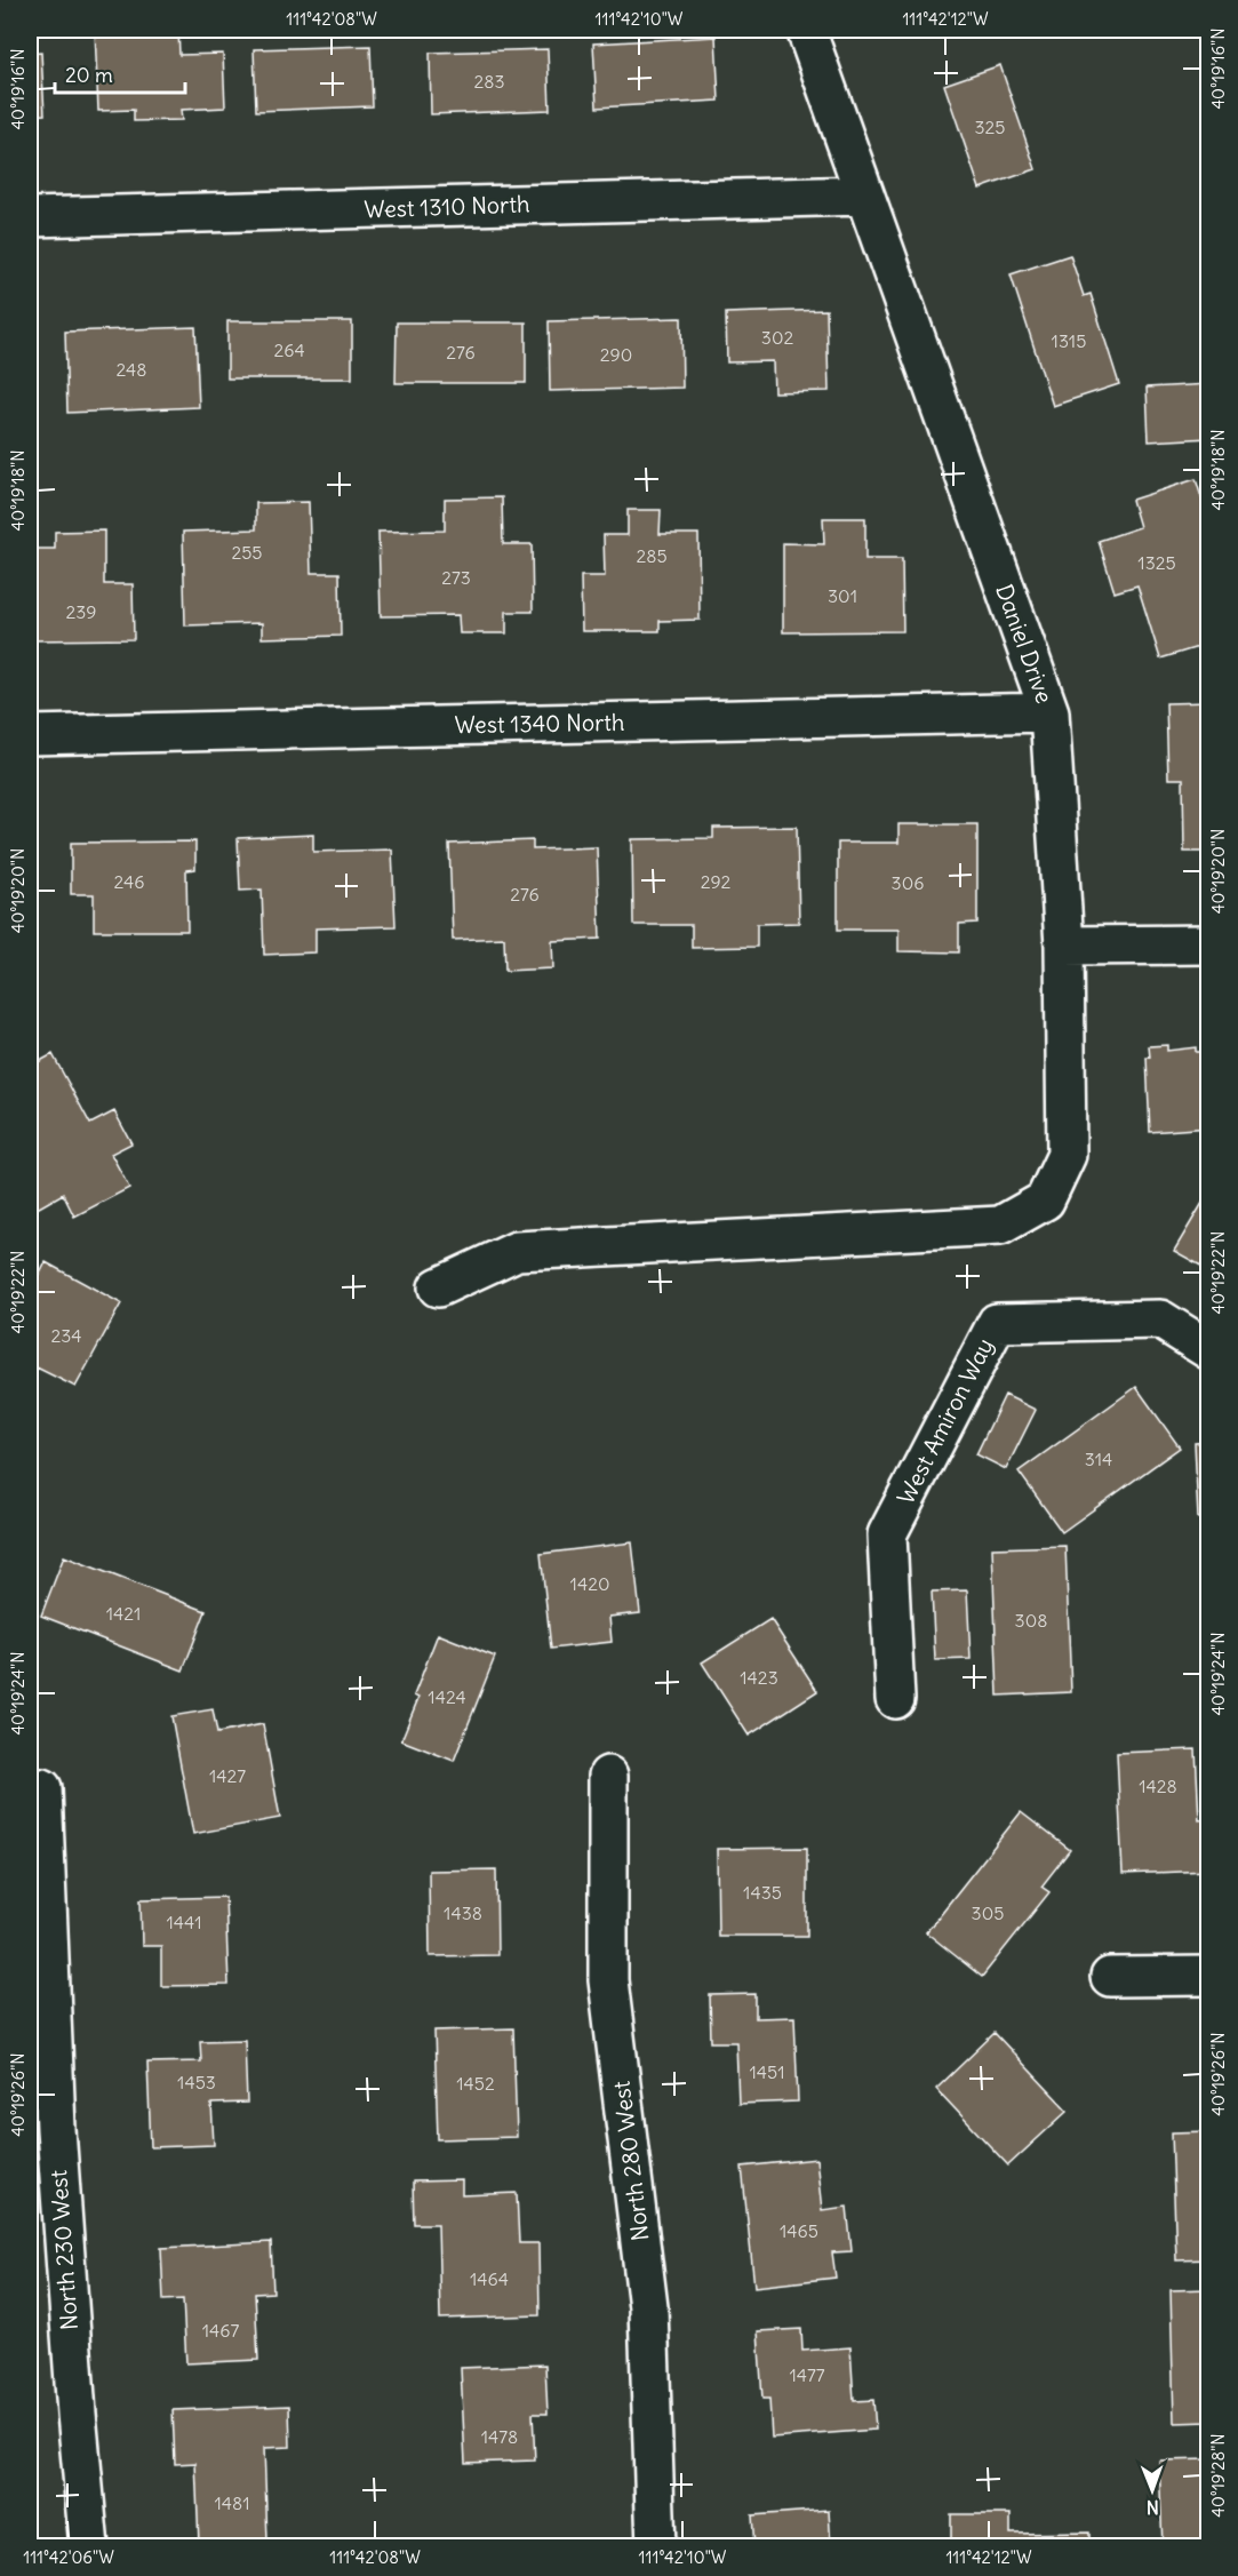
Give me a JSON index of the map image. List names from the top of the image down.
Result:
{
  "streets": {
    "street": [
      "West 1310 North",
      "Daniel Drive",
      "West 1340 North",
      "West Amiron Way",
      "North 280 West",
      "North 230 West"
    ]
  },
  "crossings": [
    ["West 1310 North", "Daniel Drive"],
    ["Daniel Drive", "West 1340 North"]
  ],
  "house_numbers": [
    "283",
    "325",
    "302",
    "1315",
    "264",
    "276",
    "290",
    "248",
    "255",
    "285",
    "1325",
    "273",
    "301",
    "239",
    "246",
    "292",
    "306",
    "276",
    "234",
    "314",
    "1420",
    "1421",
    "308",
    "1423",
    "1424",
    "1427",
    "1428",
    "1435",
    "1438",
    "305",
    "1441",
    "1451",
    "1453",
    "1452",
    "1465",
    "1464",
    "1467",
    "1477",
    "1478",
    "1481"
  ],
  "scale_bar": "20 m",
  "north": "bottom",
  "coordinates": [
    "111°42'08\"W",
    "111°42'10\"W",
    "111°42'12\"W",
    "40°19'16\"N",
    "40°19'18\"N",
    "40°19'20\"N",
    "40°19'22\"N",
    "40°19'24\"N",
    "40°19'26\"N",
    "40°19'28\"N",
    "111°42'06\"W"
  ]
}
